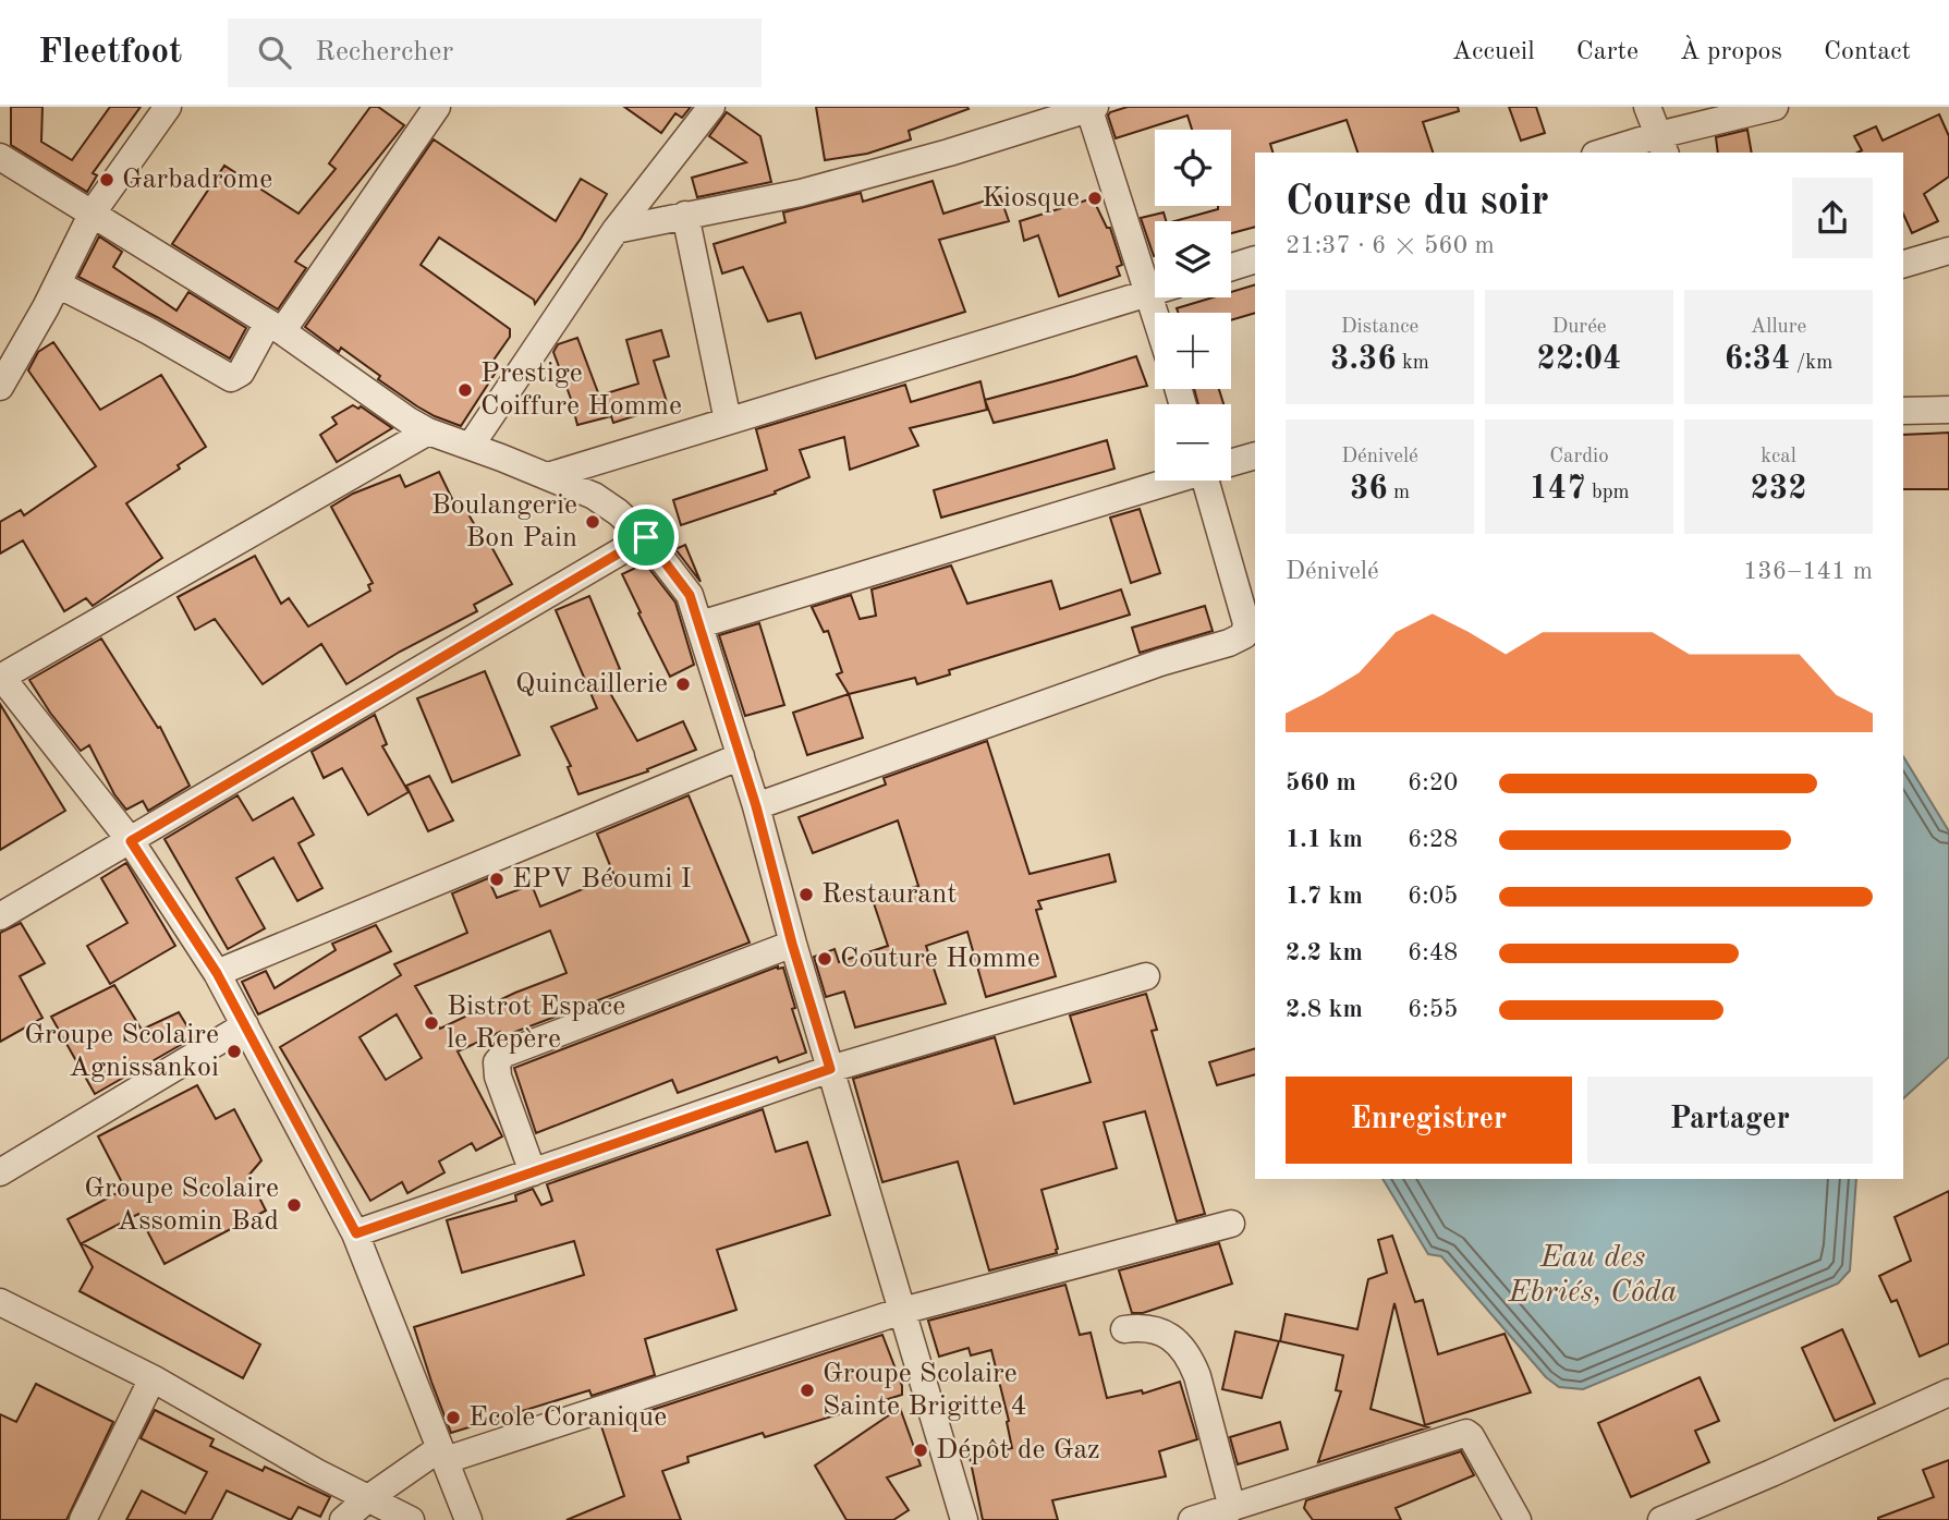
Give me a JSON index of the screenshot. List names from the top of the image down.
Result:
{
  "water": ["Eau des Ebriés, Côda"],
  "places": [
    "Garbadrome",
    "Kiosque",
    "Prestige Coiffure Homme",
    "Boulangerie Bon Pain",
    "Quincaillerie",
    "EPV Béoumi I",
    "Restaurant",
    "Couture Homme",
    "Bistrot Espace le Repère",
    "Groupe Scolaire Agnissankoi",
    "Groupe Scolaire Assomin Bad",
    "Groupe Scolaire Sainte Brigitte 4",
    "Ecole Coranique",
    "Dépôt de Gaz"
  ],
  "page": {
    "header": "Fleetfoot",
    "search": "Rechercher",
    "nav": [
      "Accueil",
      "Carte",
      "À propos",
      "Contact"
    ],
    "map_buttons": ["+", "−"],
    "heading": ["Course du soir", "21:37 · 6 × 560 m"],
    "stats": [
      ["Distance", "3.36 km"],
      ["Durée", "22:04"],
      ["Allure", "6:34 /km"],
      ["Dénivelé", "36 m"],
      ["Cardio", "147 bpm"],
      ["kcal", "232"]
    ],
    "chart": ["Dénivelé", "136–141 m"],
    "list": [
      {
        "name": "560 m",
        "note": "6:20"
      },
      {
        "name": "1.1 km",
        "note": "6:28"
      },
      {
        "name": "1.7 km",
        "note": "6:05"
      },
      {
        "name": "2.2 km",
        "note": "6:48"
      },
      {
        "name": "2.8 km",
        "note": "6:55"
      }
    ],
    "buttons": ["Enregistrer", "Partager"]
  }
}
